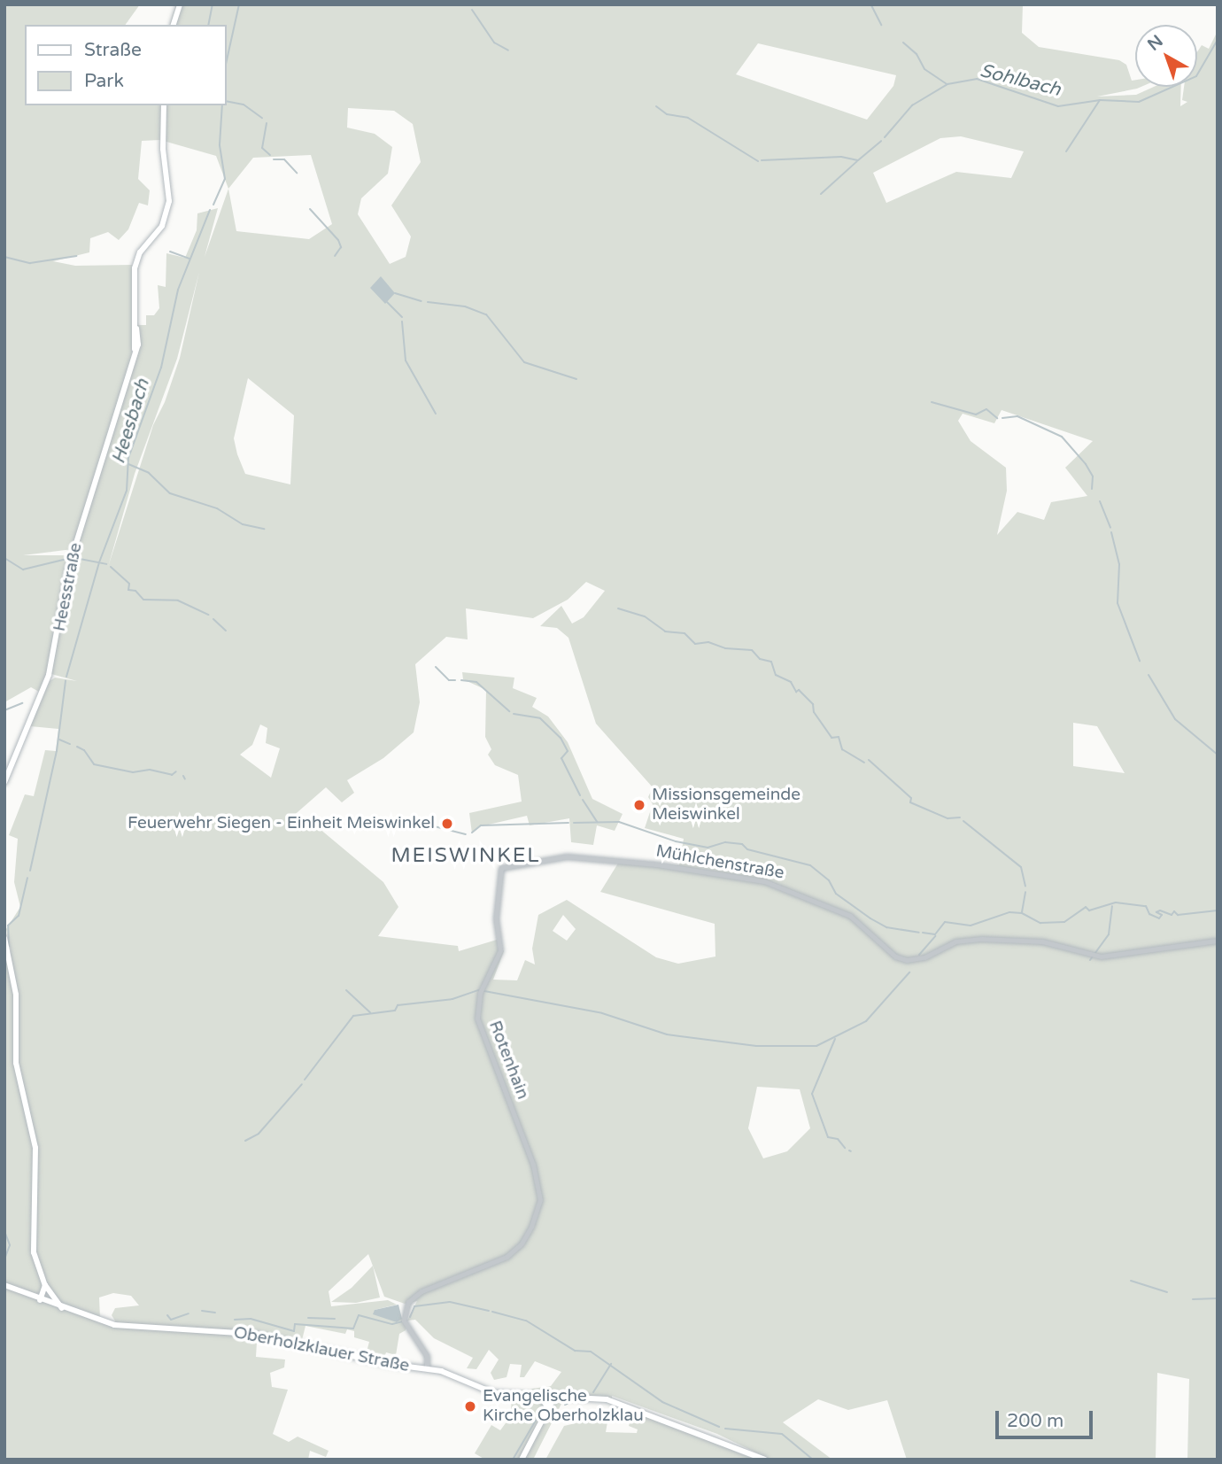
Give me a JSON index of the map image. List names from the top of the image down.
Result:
{
  "streets": {
    "main road": ["Heesstraße", "Oberholzklauer Straße"],
    "street": ["Mühlchenstraße", "Rotenhain"]
  },
  "crossings": [
    ["Mühlchenstraße", "Rotenhain"],
    ["Rotenhain", "Oberholzklauer Straße"]
  ],
  "districts": ["MEISWINKEL"],
  "water": ["Sohlbach", "Heesbach"],
  "places": ["Missionsgemeinde Meiswinkel", "Feuerwehr Siegen - Einheit Meiswinkel", "Evangelische Kirche Oberholzklau"],
  "legend": ["Straße", "Park"],
  "scale_bar": "200 m",
  "north": "top left"
}
